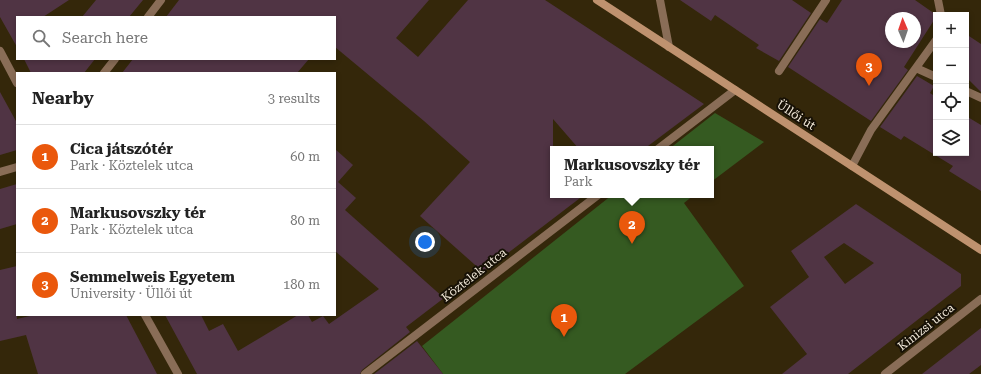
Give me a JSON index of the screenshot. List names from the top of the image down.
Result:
{
  "streets": {
    "main road": ["Üllői út"],
    "street": ["Köztelek utca", "Kinizsi utca"]
  },
  "north": "top",
  "page": {
    "map_buttons": ["+", "−"],
    "search": "Search here",
    "pins": ["3", "2", "1"],
    "heading": ["Nearby", "3 results"],
    "list": [
      {
        "mark": "1",
        "name": "Cica játszótér",
        "note": "Park · Köztelek utca",
        "value": "60 m"
      },
      {
        "mark": "2",
        "name": "Markusovszky tér",
        "note": "Park · Köztelek utca",
        "value": "80 m"
      },
      {
        "mark": "3",
        "name": "Semmelweis Egyetem",
        "note": "University · Üllői út",
        "value": "180 m"
      }
    ],
    "popup": ["Markusovszky tér", "Park"]
  }
}
